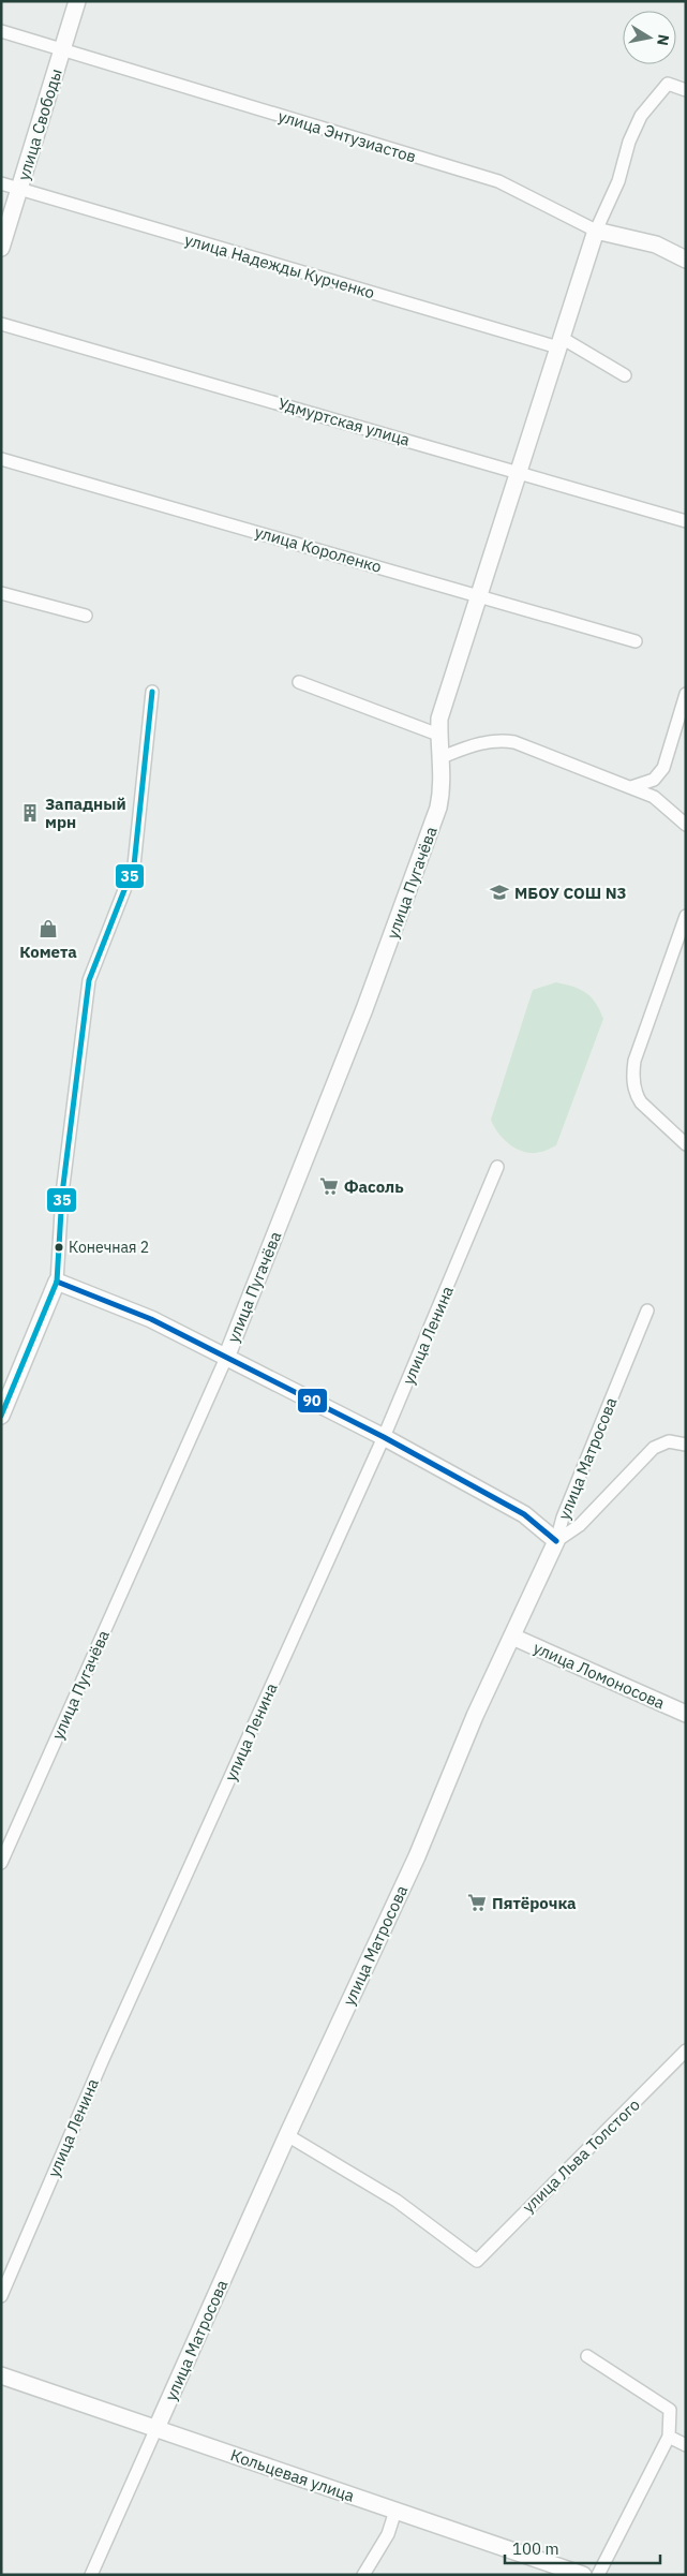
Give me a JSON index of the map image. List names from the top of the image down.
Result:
{
  "streets": {
    "street": [
      "улица Свободы",
      "улица Энтузиастов",
      "улица Надежды Курченко",
      "Удмуртская улица",
      "улица Короленко",
      "улица Пугачёва",
      "улица Ленина",
      "улица Матросова",
      "улица Ломоносова",
      "улица Льва Толстого",
      "Кольцевая улица"
    ]
  },
  "crossings": [
    ["улица Свободы", "улица Энтузиастов"],
    ["улица Свободы", "улица Надежды Курченко"],
    ["улица Энтузиастов", "улица Пугачёва"],
    ["улица Надежды Курченко", "улица Пугачёва"],
    ["Удмуртская улица", "улица Пугачёва"],
    ["улица Короленко", "улица Пугачёва"],
    ["улица Матросова", "улица Ломоносова"],
    ["улица Матросова", "улица Льва Толстого"],
    ["улица Матросова", "Кольцевая улица"]
  ],
  "places": {
    "building": ["Западный мрн"],
    "school or university": ["МБОУ СОШ N3"],
    "shop": ["Комета"],
    "supermarket": ["Фасоль", "Пятёрочка"],
    "other": ["Конечная 2"]
  },
  "lines": ["transit line 35", "transit line 90"],
  "scale_bar": "100 m",
  "north": "right"
}
